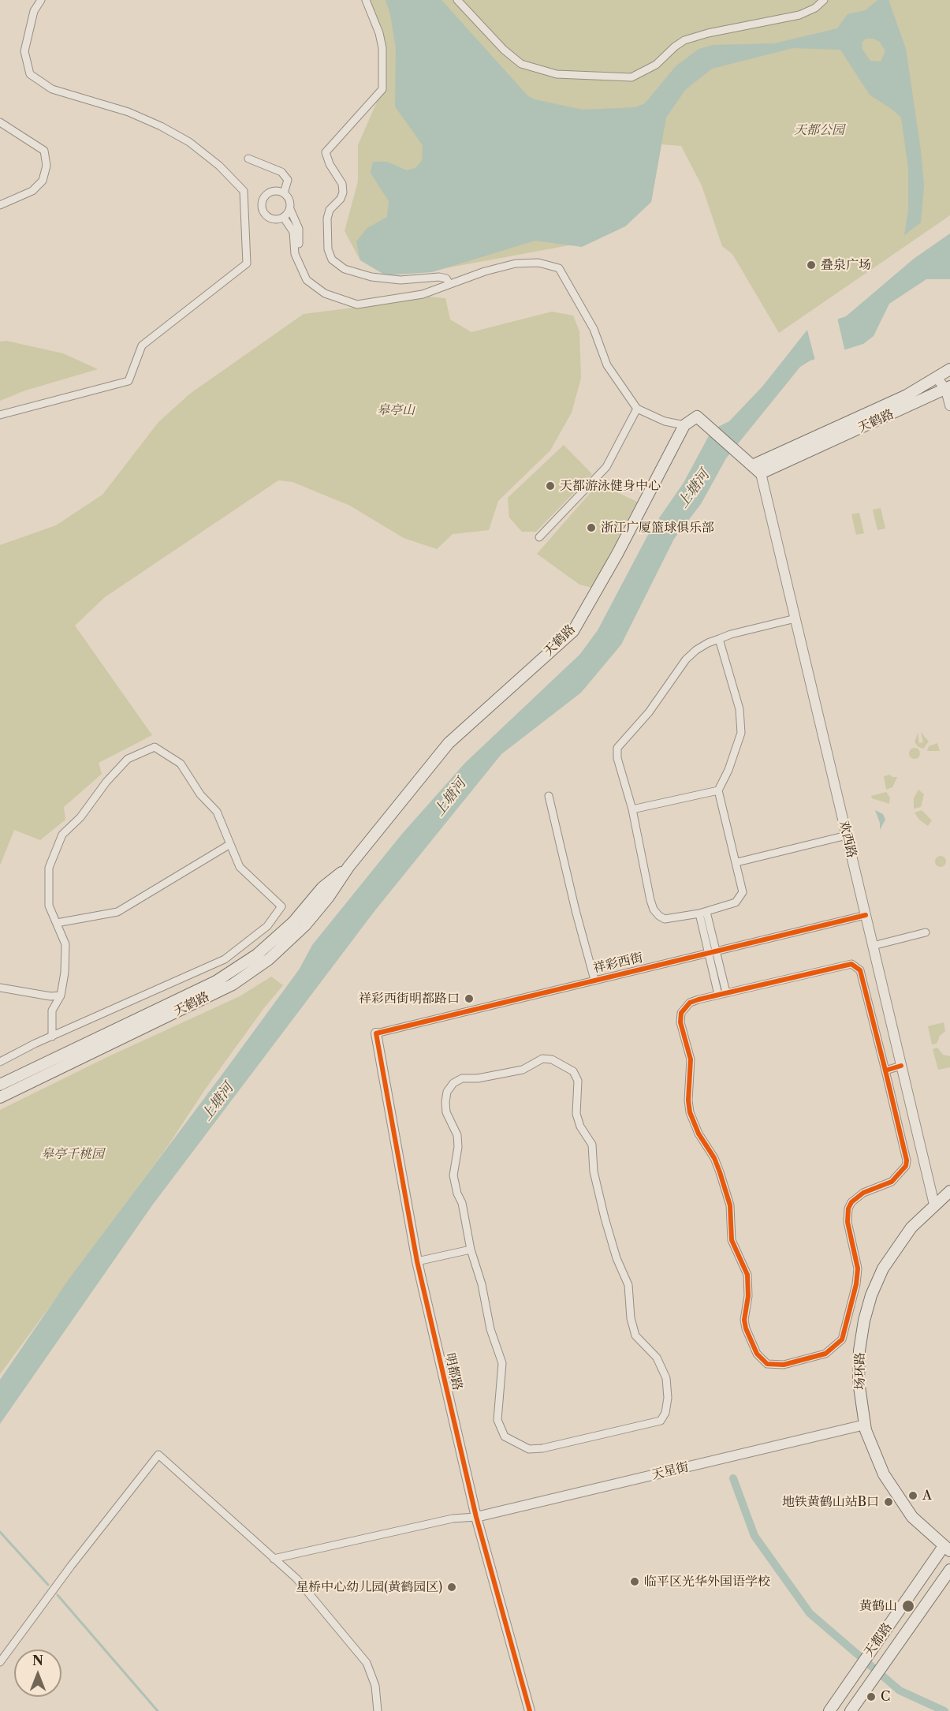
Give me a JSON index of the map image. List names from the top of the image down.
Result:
{
  "streets": {
    "main road": ["天鹤路", "场环路", "天都路"],
    "street": [
      "欢西路",
      "祥彩西街",
      "明都路",
      "天星街"
    ]
  },
  "crossings": [
    ["天鹤路", "欢西路"],
    ["欢西路", "祥彩西街"],
    ["欢西路", "场环路"],
    ["祥彩西街", "明都路"],
    ["场环路", "天星街"],
    ["场环路", "天都路"],
    ["明都路", "天星街"]
  ],
  "water": ["上塘河"],
  "parks": ["天都公园", "皋亭山", "皋亭千桃园"],
  "places": [
    "叠泉广场",
    "天都游泳健身中心",
    "浙江广厦篮球俱乐部",
    "祥彩西街明都路口",
    "A",
    "地铁黄鹤山站B口",
    "临平区光华外国语学校",
    "星桥中心幼儿园(黄鹤园区)",
    "黄鹤山",
    "C"
  ],
  "north": "top"
}
